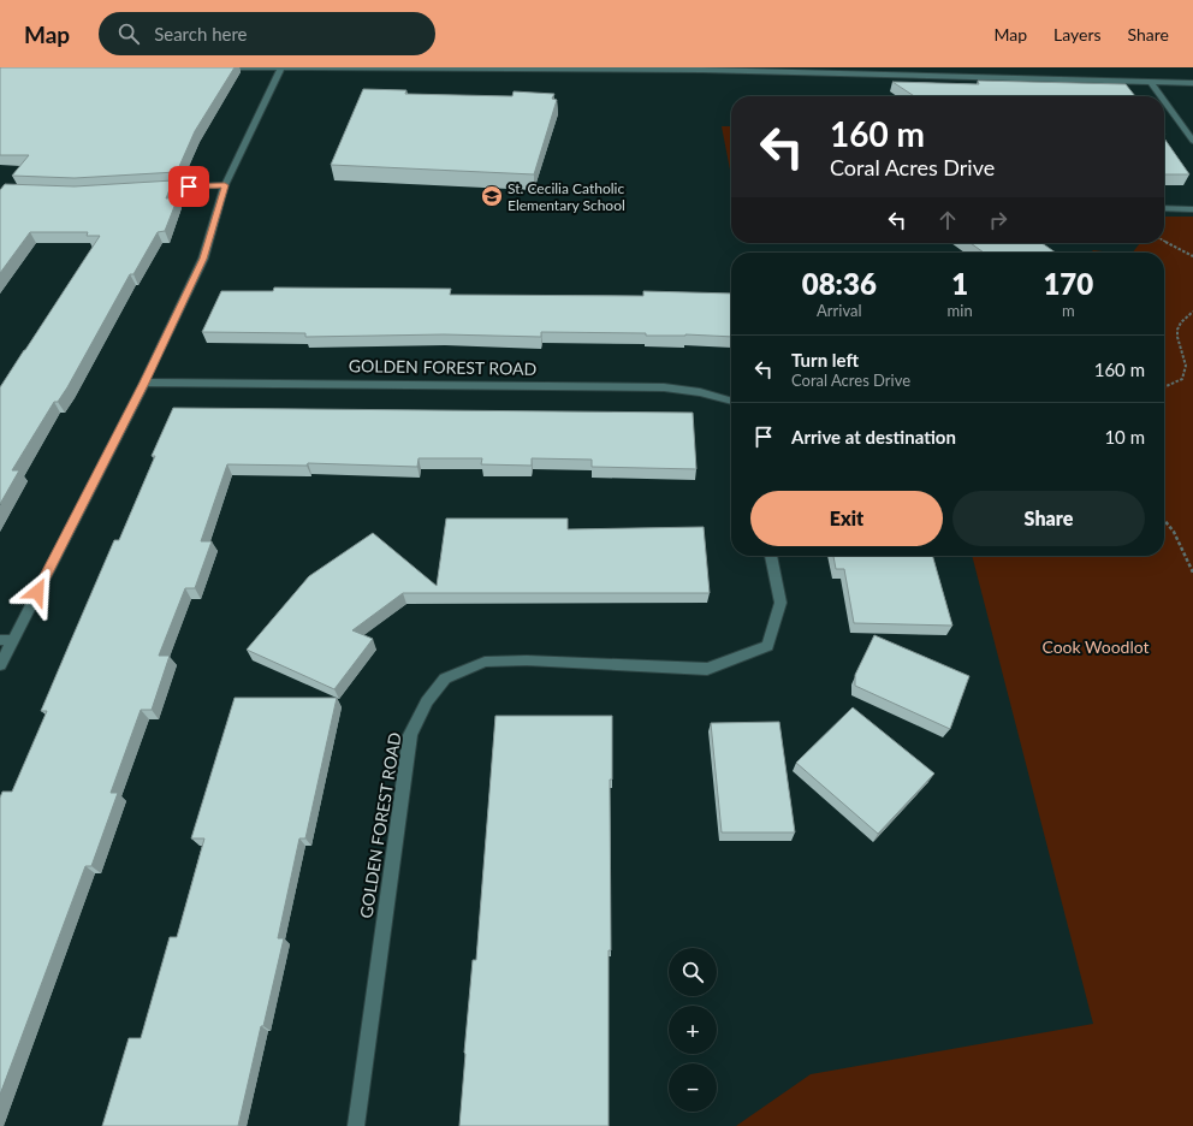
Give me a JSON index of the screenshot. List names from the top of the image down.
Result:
{
  "streets": {
    "street": ["GOLDEN FOREST ROAD"]
  },
  "parks": ["Cook Woodlot"],
  "places": {
    "school or university": ["St. Cecilia Catholic Elementary School"]
  },
  "page": {
    "header": "Map",
    "search": "Search here",
    "nav": ["Map", "Layers", "Share"],
    "turn": ["160 m", "Coral Acres Drive"],
    "eta": [
      "08:36",
      "Arrival",
      "1",
      "min",
      "170",
      "m"
    ],
    "list": [
      {
        "name": "Turn left",
        "note": "Coral Acres Drive",
        "value": "160 m"
      },
      {
        "name": "Arrive at destination",
        "value": "10 m"
      }
    ],
    "buttons": ["Exit", "Share"],
    "map_buttons": ["+", "−"]
  }
}
